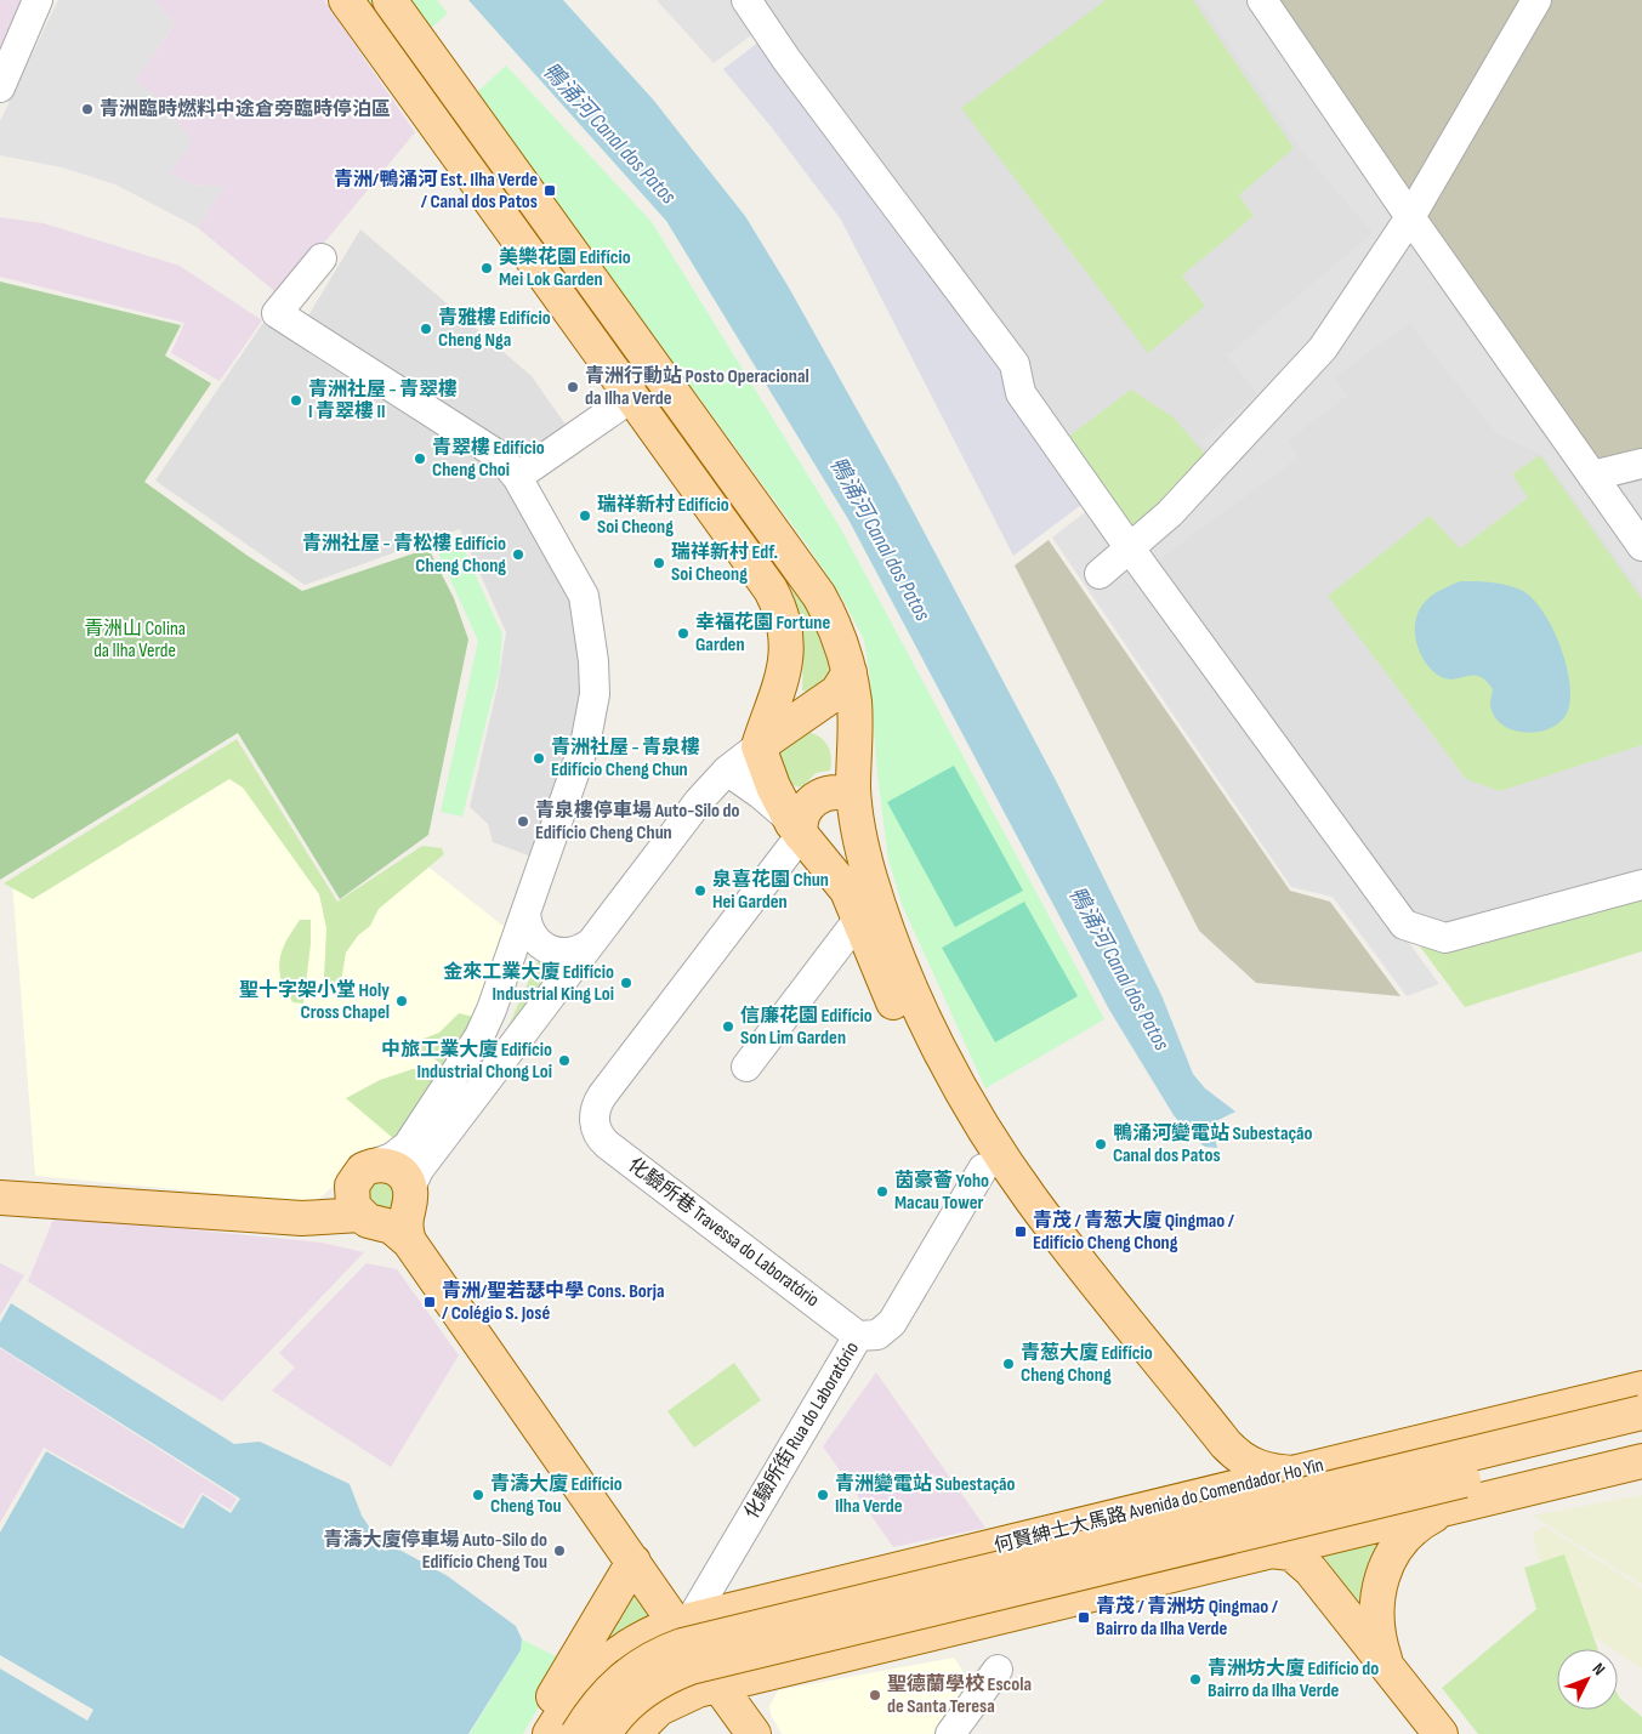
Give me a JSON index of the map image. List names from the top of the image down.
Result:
{
  "streets": {
    "main road": ["何賢紳士大馬路 Avenida do Comendador Ho Yin"],
    "street": ["化驗所巷 Travessa do Laboratório", "化驗所街 Rua do Laboratório"]
  },
  "crossings": [
    ["化驗所巷 Travessa do Laboratório", "化驗所街 Rua do Laboratório"],
    ["化驗所街 Rua do Laboratório", "何賢紳士大馬路 Avenida do Comendador Ho Yin"]
  ],
  "water": ["鴨涌河 Canal dos Patos"],
  "parks": ["青洲山 Colina da Ilha Verde"],
  "places": {
    "other": [
      "青洲臨時燃料中途倉旁臨時停泊區",
      "美樂花園 Edifício Mei Lok Garden",
      "青雅樓 Edifício Cheng Nga",
      "青洲行動站 Posto Operacional da Ilha Verde",
      "青洲社屋 - 青翠樓 I 青翠樓 II",
      "青翠樓 Edifício Cheng Choi",
      "瑞祥新村 Edifício Soi Cheong",
      "青洲社屋 - 青松樓 Edifício Cheng Chong",
      "瑞祥新村 Edf. Soi Cheong",
      "幸福花園 Fortune Garden",
      "青洲社屋 - 青泉樓 Edifício Cheng Chun",
      "青泉樓停車場 Auto-Silo do Edifício Cheng Chun",
      "泉喜花園 Chun Hei Garden",
      "金來工業大廈 Edifício Industrial King Loi",
      "聖十字架小堂 Holy Cross Chapel",
      "信廉花園 Edifício Son Lim Garden",
      "中旅工業大廈 Edifício Industrial Chong Loi",
      "鴨涌河變電站 Subestação Canal dos Patos",
      "茵豪薈 Yoho Macau Tower",
      "青葱大廈 Edifício Cheng Chong",
      "青濤大廈 Edifício Cheng Tou",
      "青洲變電站 Subestação Ilha Verde",
      "青濤大廈停車場 Auto-Silo do Edifício Cheng Tou",
      "青洲坊大廈 Edifício do Bairro da Ilha Verde",
      "聖德蘭學校 Escola de Santa Teresa"
    ],
    "transit": [
      "青洲/鴨涌河 Est. Ilha Verde / Canal dos Patos",
      "青茂 / 青葱大廈 Qingmao / Edifício Cheng Chong",
      "青洲/聖若瑟中學 Cons. Borja / Colégio S. José",
      "青茂 / 青洲坊 Qingmao / Bairro da Ilha Verde"
    ]
  },
  "north": "top right"
}
